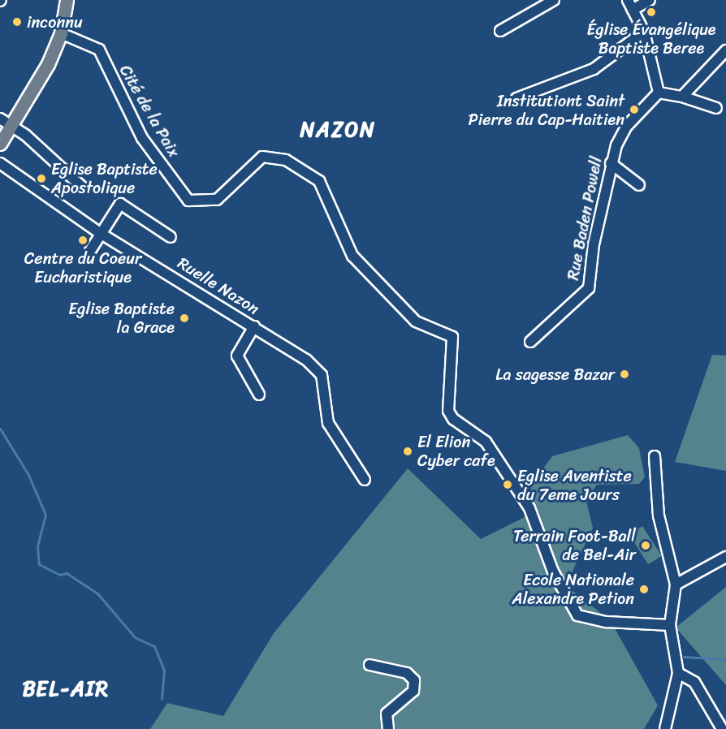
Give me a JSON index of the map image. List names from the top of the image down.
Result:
{
  "streets": {
    "street": ["Cité de la Paix", "Rue Baden Powell", "Ruelle Nazon"]
  },
  "districts": ["NAZON", "BEL-AIR"],
  "places": [
    "Église Évangélique Baptiste Beree",
    "inconnu",
    "Institutiont Saint Pierre du Cap-Haitien",
    "Eglise Baptiste Apostolique",
    "Centre du Coeur Eucharistique",
    "Eglise Baptiste la Grace",
    "La sagesse Bazar",
    "El Elion Cyber cafe",
    "Eglise Aventiste du 7eme Jours",
    "Terrain Foot-Ball de Bel-Air",
    "Ecole Nationale Alexandre Petion"
  ]
}
